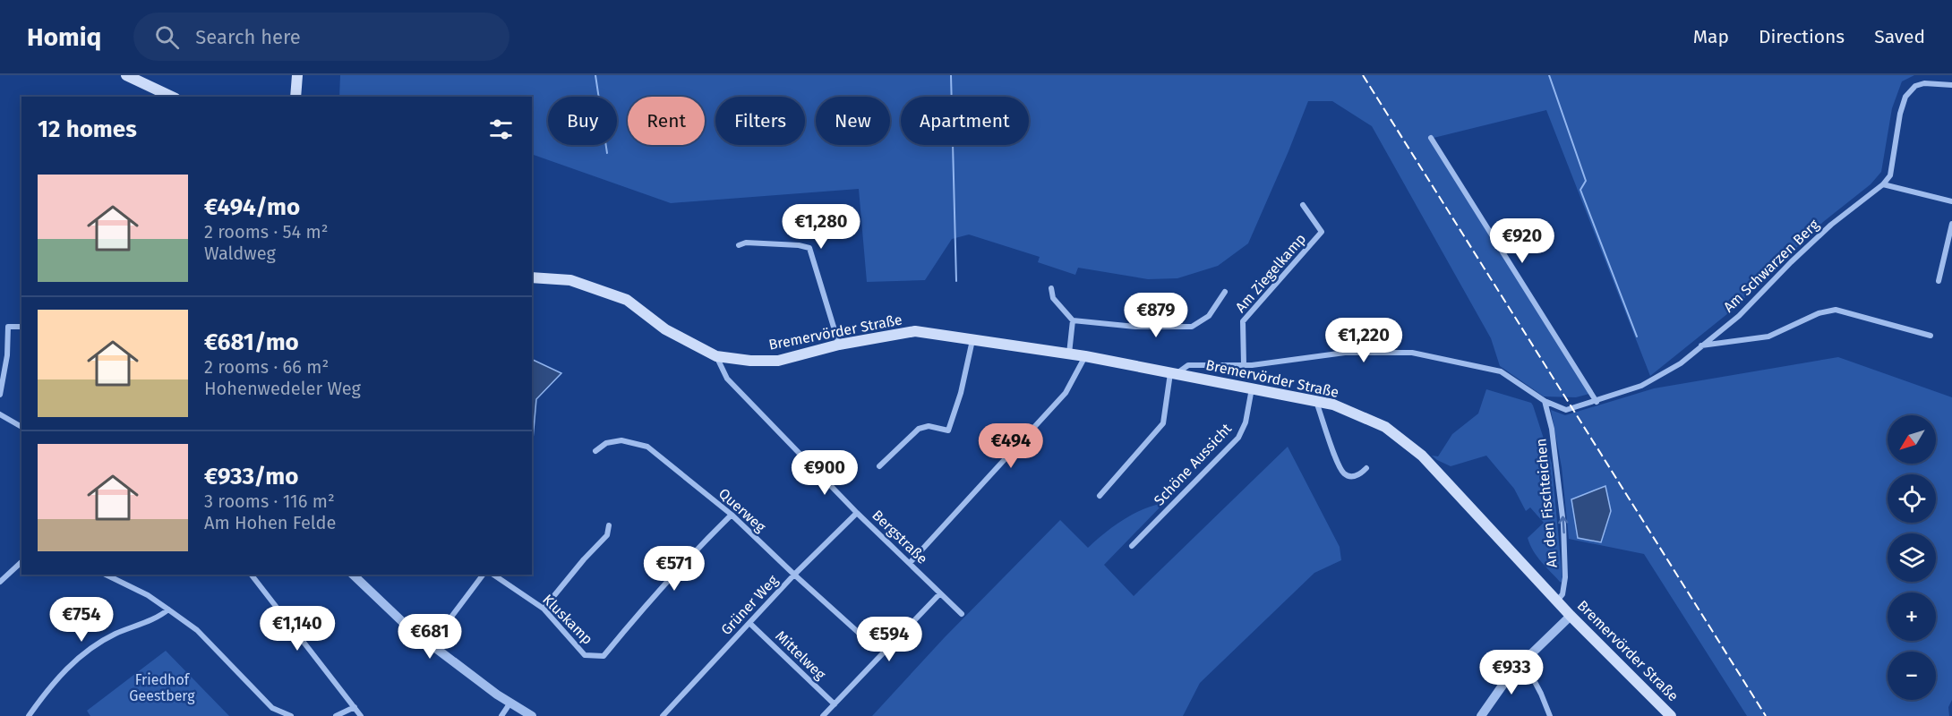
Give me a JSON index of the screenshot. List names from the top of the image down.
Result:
{
  "streets": {
    "main road": ["Bremervörder Straße"],
    "street": [
      "Am Schwarzen Berg",
      "Am Ziegelkamp",
      "Schöne Aussicht",
      "An den Fischteichen",
      "Querweg",
      "Bergstraße",
      "Grüner Weg",
      "Kluskamp",
      "Mittelweg"
    ]
  },
  "crossings": [
    ["Am Schwarzen Berg", "Am Ziegelkamp"],
    ["Am Schwarzen Berg", "Bremervörder Straße"],
    ["Am Schwarzen Berg", "An den Fischteichen"],
    ["Bremervörder Straße", "Schöne Aussicht"],
    ["Bremervörder Straße", "An den Fischteichen"],
    ["Bremervörder Straße", "Bergstraße"],
    ["Querweg", "Grüner Weg"],
    ["Querweg", "Kluskamp"],
    ["Bergstraße", "Grüner Weg"],
    ["Grüner Weg", "Mittelweg"]
  ],
  "one_way": ["An den Fischteichen"],
  "parks": ["Friedhof Geestberg"],
  "north": "bottom left",
  "page": {
    "header": "Homiq",
    "search": "Search here",
    "nav": ["Map", "Directions", "Saved"],
    "chip": [
      "Buy",
      "Rent",
      "Filters",
      "New",
      "Apartment"
    ],
    "heading": "12 homes",
    "list": [
      {
        "name": "€494/mo",
        "note": "2 rooms · 54 m² · Waldweg"
      },
      {
        "name": "€681/mo",
        "note": "2 rooms · 66 m² · Hohenwedeler Weg"
      },
      {
        "name": "€933/mo",
        "note": "3 rooms · 116 m² · Am Hohen Felde"
      }
    ],
    "price": [
      "€1,280",
      "€920",
      "€879",
      "€1,220",
      "€494",
      "€900",
      "€571",
      "€754",
      "€1,140",
      "€681",
      "€594",
      "€933"
    ],
    "map_buttons": ["+", "−"]
  }
}
